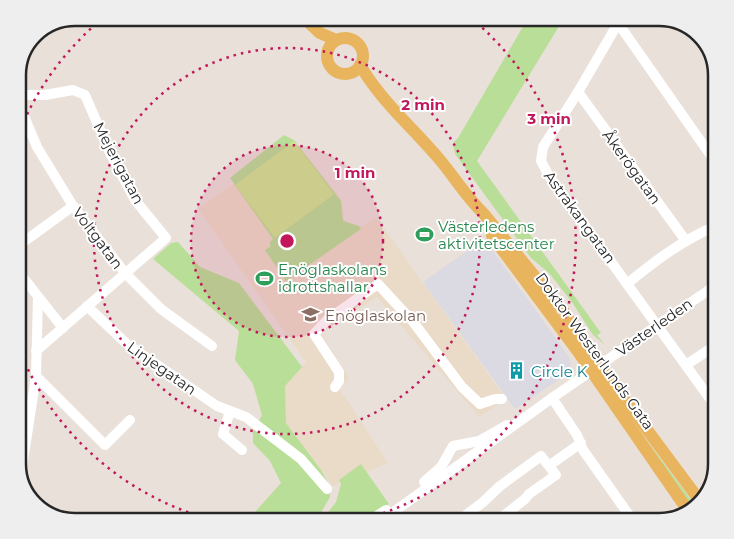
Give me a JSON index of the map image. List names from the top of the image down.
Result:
{
  "streets": {
    "main road": ["Doktor Westerlunds Gata"],
    "street": [
      "Mejerigatan",
      "Åkerögatan",
      "Astrakangatan",
      "Voltgatan",
      "Västerleden",
      "Linjegatan"
    ]
  },
  "crossings": [
    ["Mejerigatan", "Voltgatan"],
    ["Åkerögatan", "Astrakangatan"],
    ["Astrakangatan", "Västerleden"],
    ["Västerleden", "Doktor Westerlunds Gata"]
  ],
  "places": {
    "sports": ["Västerledens aktivitetscenter", "Enöglaskolans idrottshallar"],
    "school or university": ["Enöglaskolan"],
    "building": ["Circle K"]
  },
  "rings": ["2 min", "3 min", "1 min"]
}
